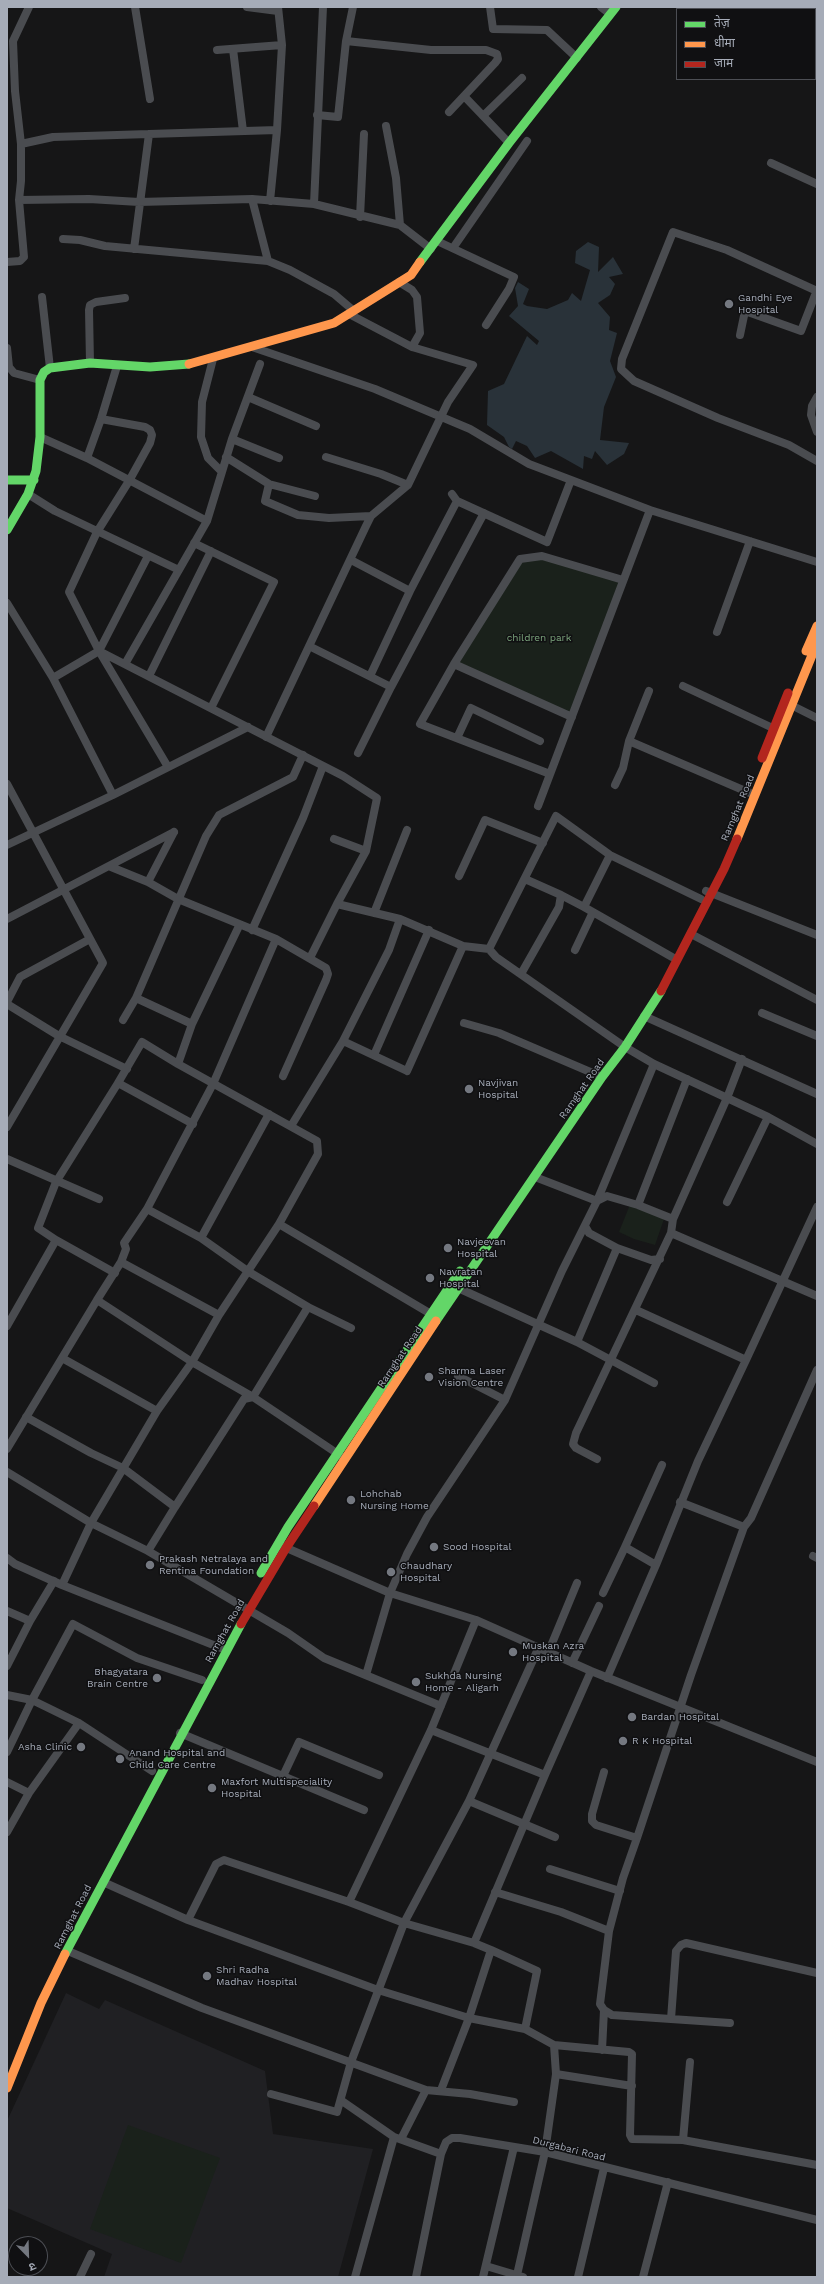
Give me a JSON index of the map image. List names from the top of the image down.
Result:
{
  "streets": {
    "main road": ["Ramghat Road"],
    "street": ["Durgabari Road"]
  },
  "parks": ["children park"],
  "places": [
    "Gandhi Eye Hospital",
    "Navjivan Hospital",
    "Navjeevan Hospital",
    "Navratan Hospital",
    "Sharma Laser Vision Centre",
    "Lohchab Nursing Home",
    "Sood Hospital",
    "Prakash Netralaya and Rentina Foundation",
    "Chaudhary Hospital",
    "Muskan Azra Hospital",
    "Bhagyatara Brain Centre",
    "Sukhda Nursing Home - Aligarh",
    "Bardan Hospital",
    "R K Hospital",
    "Asha Clinic",
    "Anand Hospital and Child Care Centre",
    "Maxfort Multispeciality Hospital",
    "Shri Radha Madhav Hospital"
  ],
  "legend": ["तेज़", "धीमा", "जाम"],
  "north": "bottom right"
}
